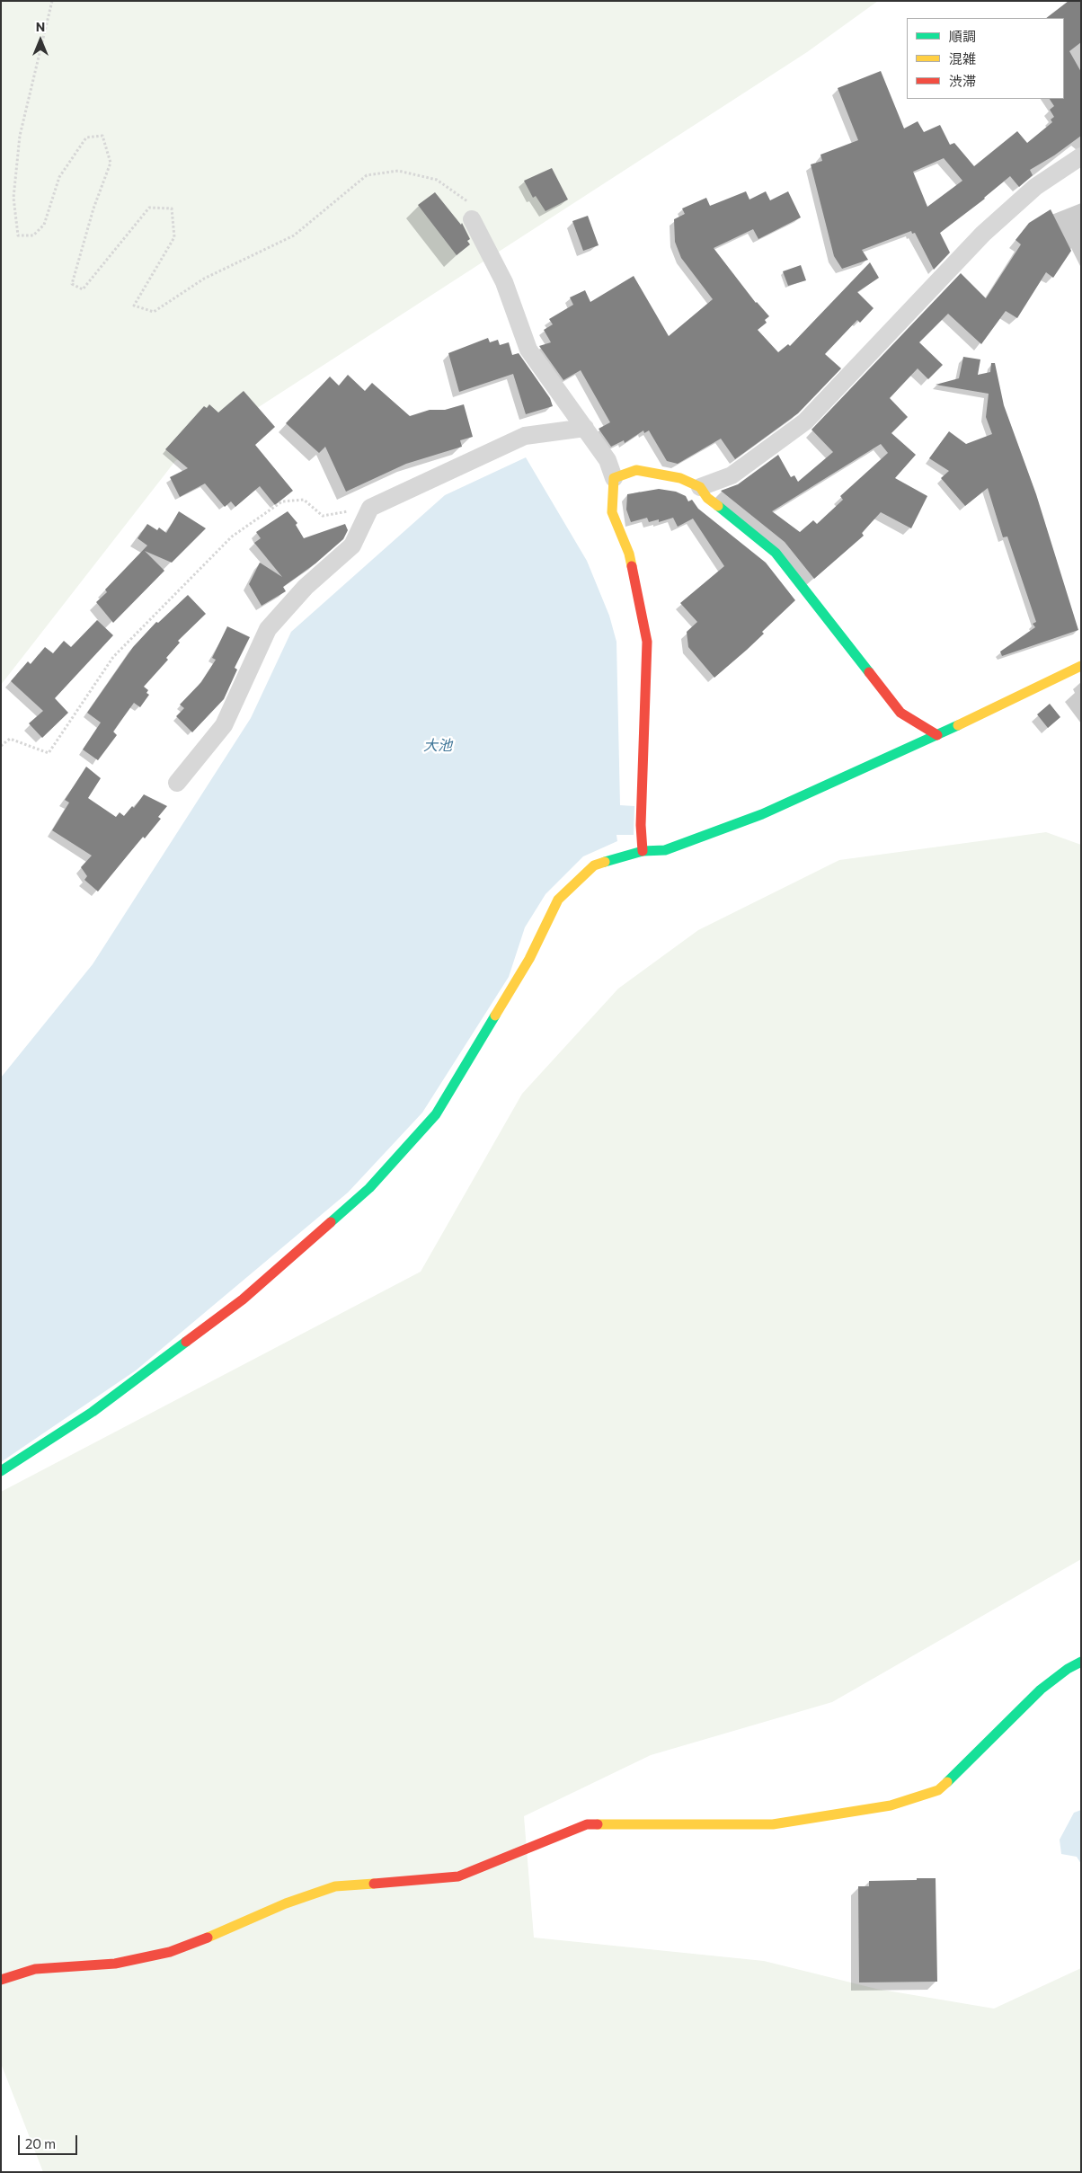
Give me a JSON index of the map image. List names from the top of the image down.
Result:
{
  "water": ["大池"],
  "legend": ["順調", "混雑", "渋滞"],
  "scale_bar": "20 m",
  "north": "top"
}
